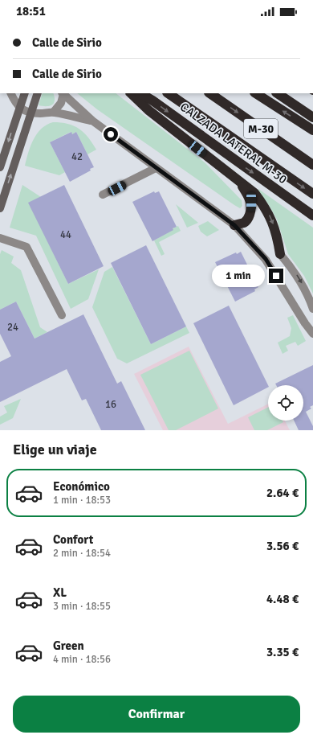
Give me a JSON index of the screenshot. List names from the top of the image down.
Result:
{
  "streets": {
    "highway": ["M-30", "CALZADA LATERAL M-30"]
  },
  "house_numbers": [
    "42",
    "44",
    "24",
    "16"
  ],
  "page": {
    "status": "18:51",
    "banner": ["Calle de Sirio", "Calle de Sirio"],
    "bubble": "1 min",
    "heading": "Elige un viaje",
    "list": [
      {
        "name": "Económico",
        "note": "1 min · 18:53",
        "value": "2.64 €"
      },
      {
        "name": "Confort",
        "note": "2 min · 18:54",
        "value": "3.56 €"
      },
      {
        "name": "XL",
        "note": "3 min · 18:55",
        "value": "4.48 €"
      },
      {
        "name": "Green",
        "note": "4 min · 18:56",
        "value": "3.35 €"
      }
    ],
    "buttons": "Confirmar"
  }
}
